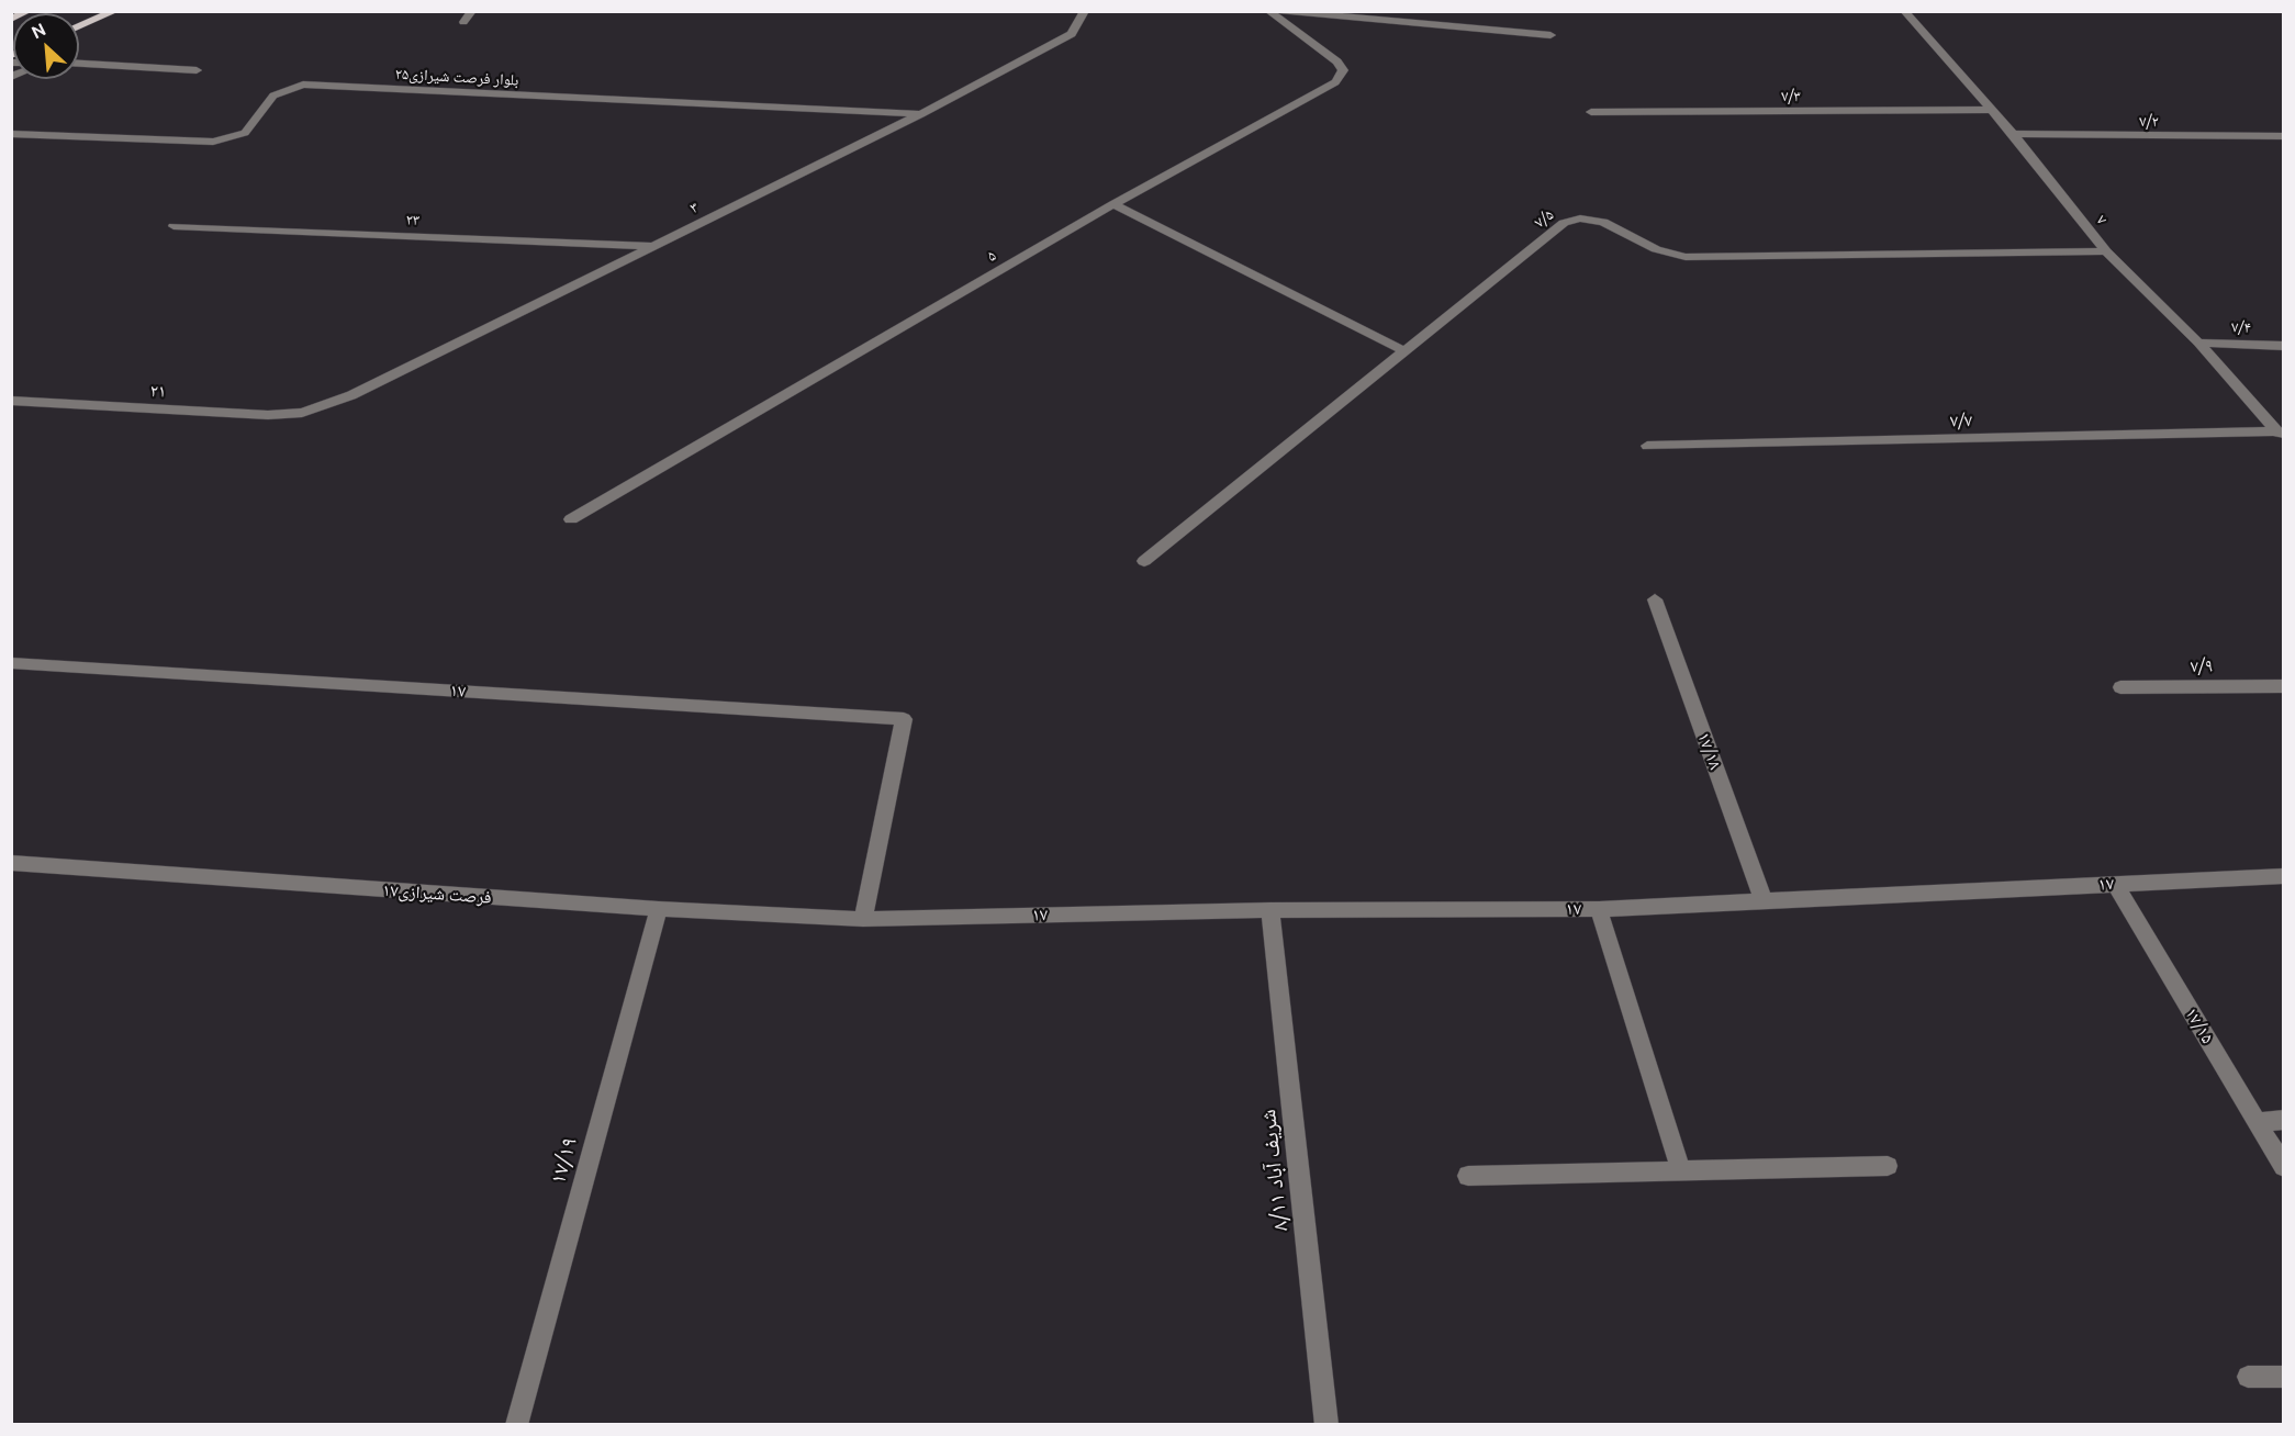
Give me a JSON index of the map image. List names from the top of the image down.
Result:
{
  "streets": {
    "street": [
      "بلوار فرصت شیرازی۲۵",
      "۷/۳",
      "۷/۲",
      "۳",
      "۷/۵",
      "۲۳",
      "۷",
      "۵",
      "۷/۴",
      "۲۱",
      "۷/۷",
      "۷/۹",
      "۱۷",
      "۱۷/۱۸",
      "۱۷فرصت شیرازی",
      "۱۷/۱۵",
      "۱۷/۱۹",
      "شریف آباد ۸/۱۱"
    ]
  },
  "crossings": [
    ["بلوار فرصت شیرازی۲۵", "۳"],
    ["۷/۳", "۷"],
    ["۷/۲", "۷"],
    ["۳", "۲۳"],
    ["۳", "۲۱"],
    ["۷/۵", "۷"],
    ["۷", "۷/۴"],
    ["۷", "۷/۷"],
    ["۱۷", "۱۷/۱۸"],
    ["۱۷", "۱۷فرصت شیرازی"],
    ["۱۷", "۱۷/۱۵"],
    ["۱۷", "شریف آباد ۸/۱۱"],
    ["۱۷فرصت شیرازی", "۱۷/۱۹"]
  ],
  "north": "top left"
}
